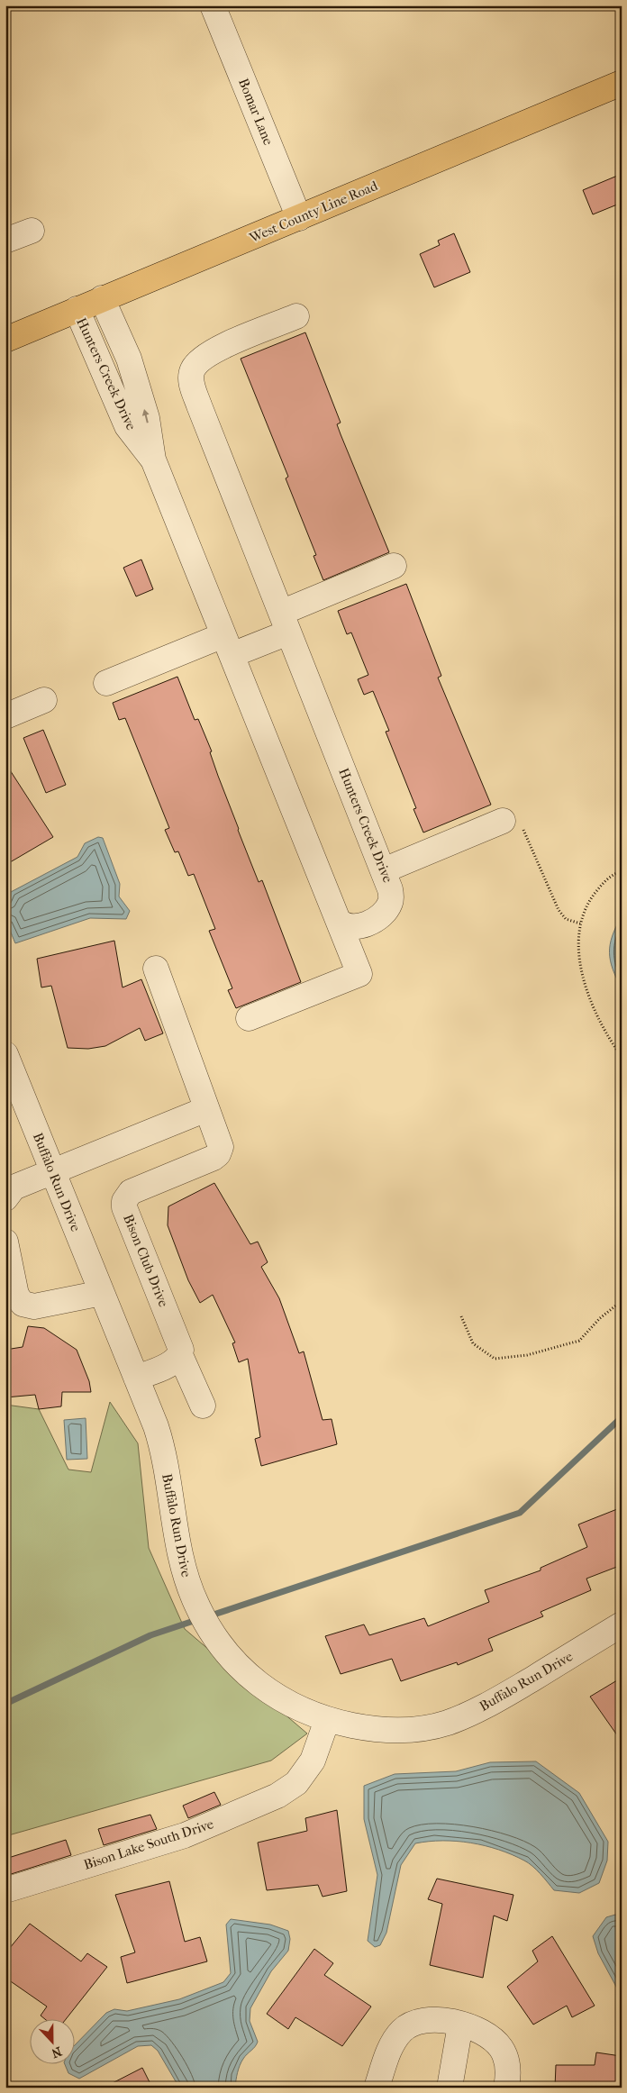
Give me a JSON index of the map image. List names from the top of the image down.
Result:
{
  "streets": {
    "main road": ["West County Line Road"],
    "street": [
      "Bomar Lane",
      "Hunters Creek Drive",
      "Buffalo Run Drive",
      "Bison Club Drive",
      "Bison Lake South Drive"
    ]
  },
  "crossings": [
    ["Bomar Lane", "West County Line Road"],
    ["West County Line Road", "Hunters Creek Drive"],
    ["Buffalo Run Drive", "Bison Lake South Drive"]
  ],
  "north": "bottom"
}
